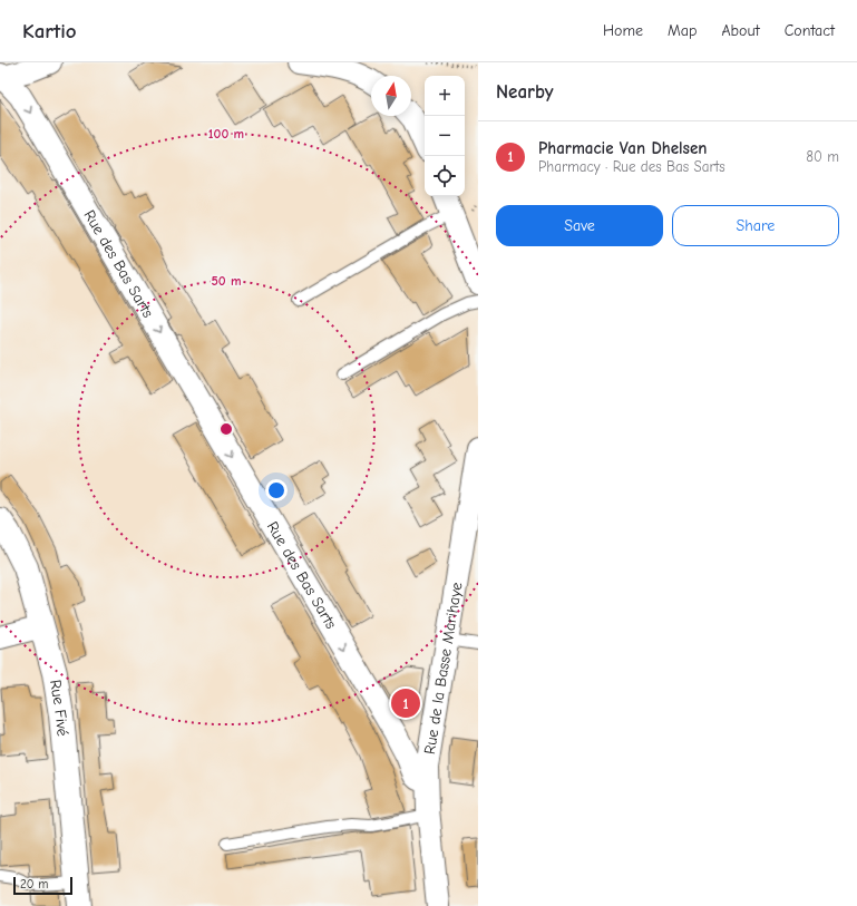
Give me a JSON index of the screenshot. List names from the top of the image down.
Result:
{
  "streets": {
    "street": ["Rue des Bas Sarts", "Rue de la Basse Marihaye", "Rue Fivé"]
  },
  "crossings": [
    ["Rue des Bas Sarts", "Rue de la Basse Marihaye"]
  ],
  "one_way": ["Rue des Bas Sarts"],
  "scale_bar": "20 m",
  "north": "top",
  "page": {
    "header": "Kartio",
    "nav": [
      "Home",
      "Map",
      "About",
      "Contact"
    ],
    "heading": "Nearby",
    "map_buttons": ["+", "−"],
    "list": [
      {
        "mark": "1",
        "name": "Pharmacie Van Dhelsen",
        "note": "Pharmacy · Rue des Bas Sarts",
        "value": "80 m"
      }
    ],
    "buttons": ["Save", "Share"],
    "pins": "1",
    "scale": "20 m"
  },
  "rings": ["100 m", "50 m"]
}
